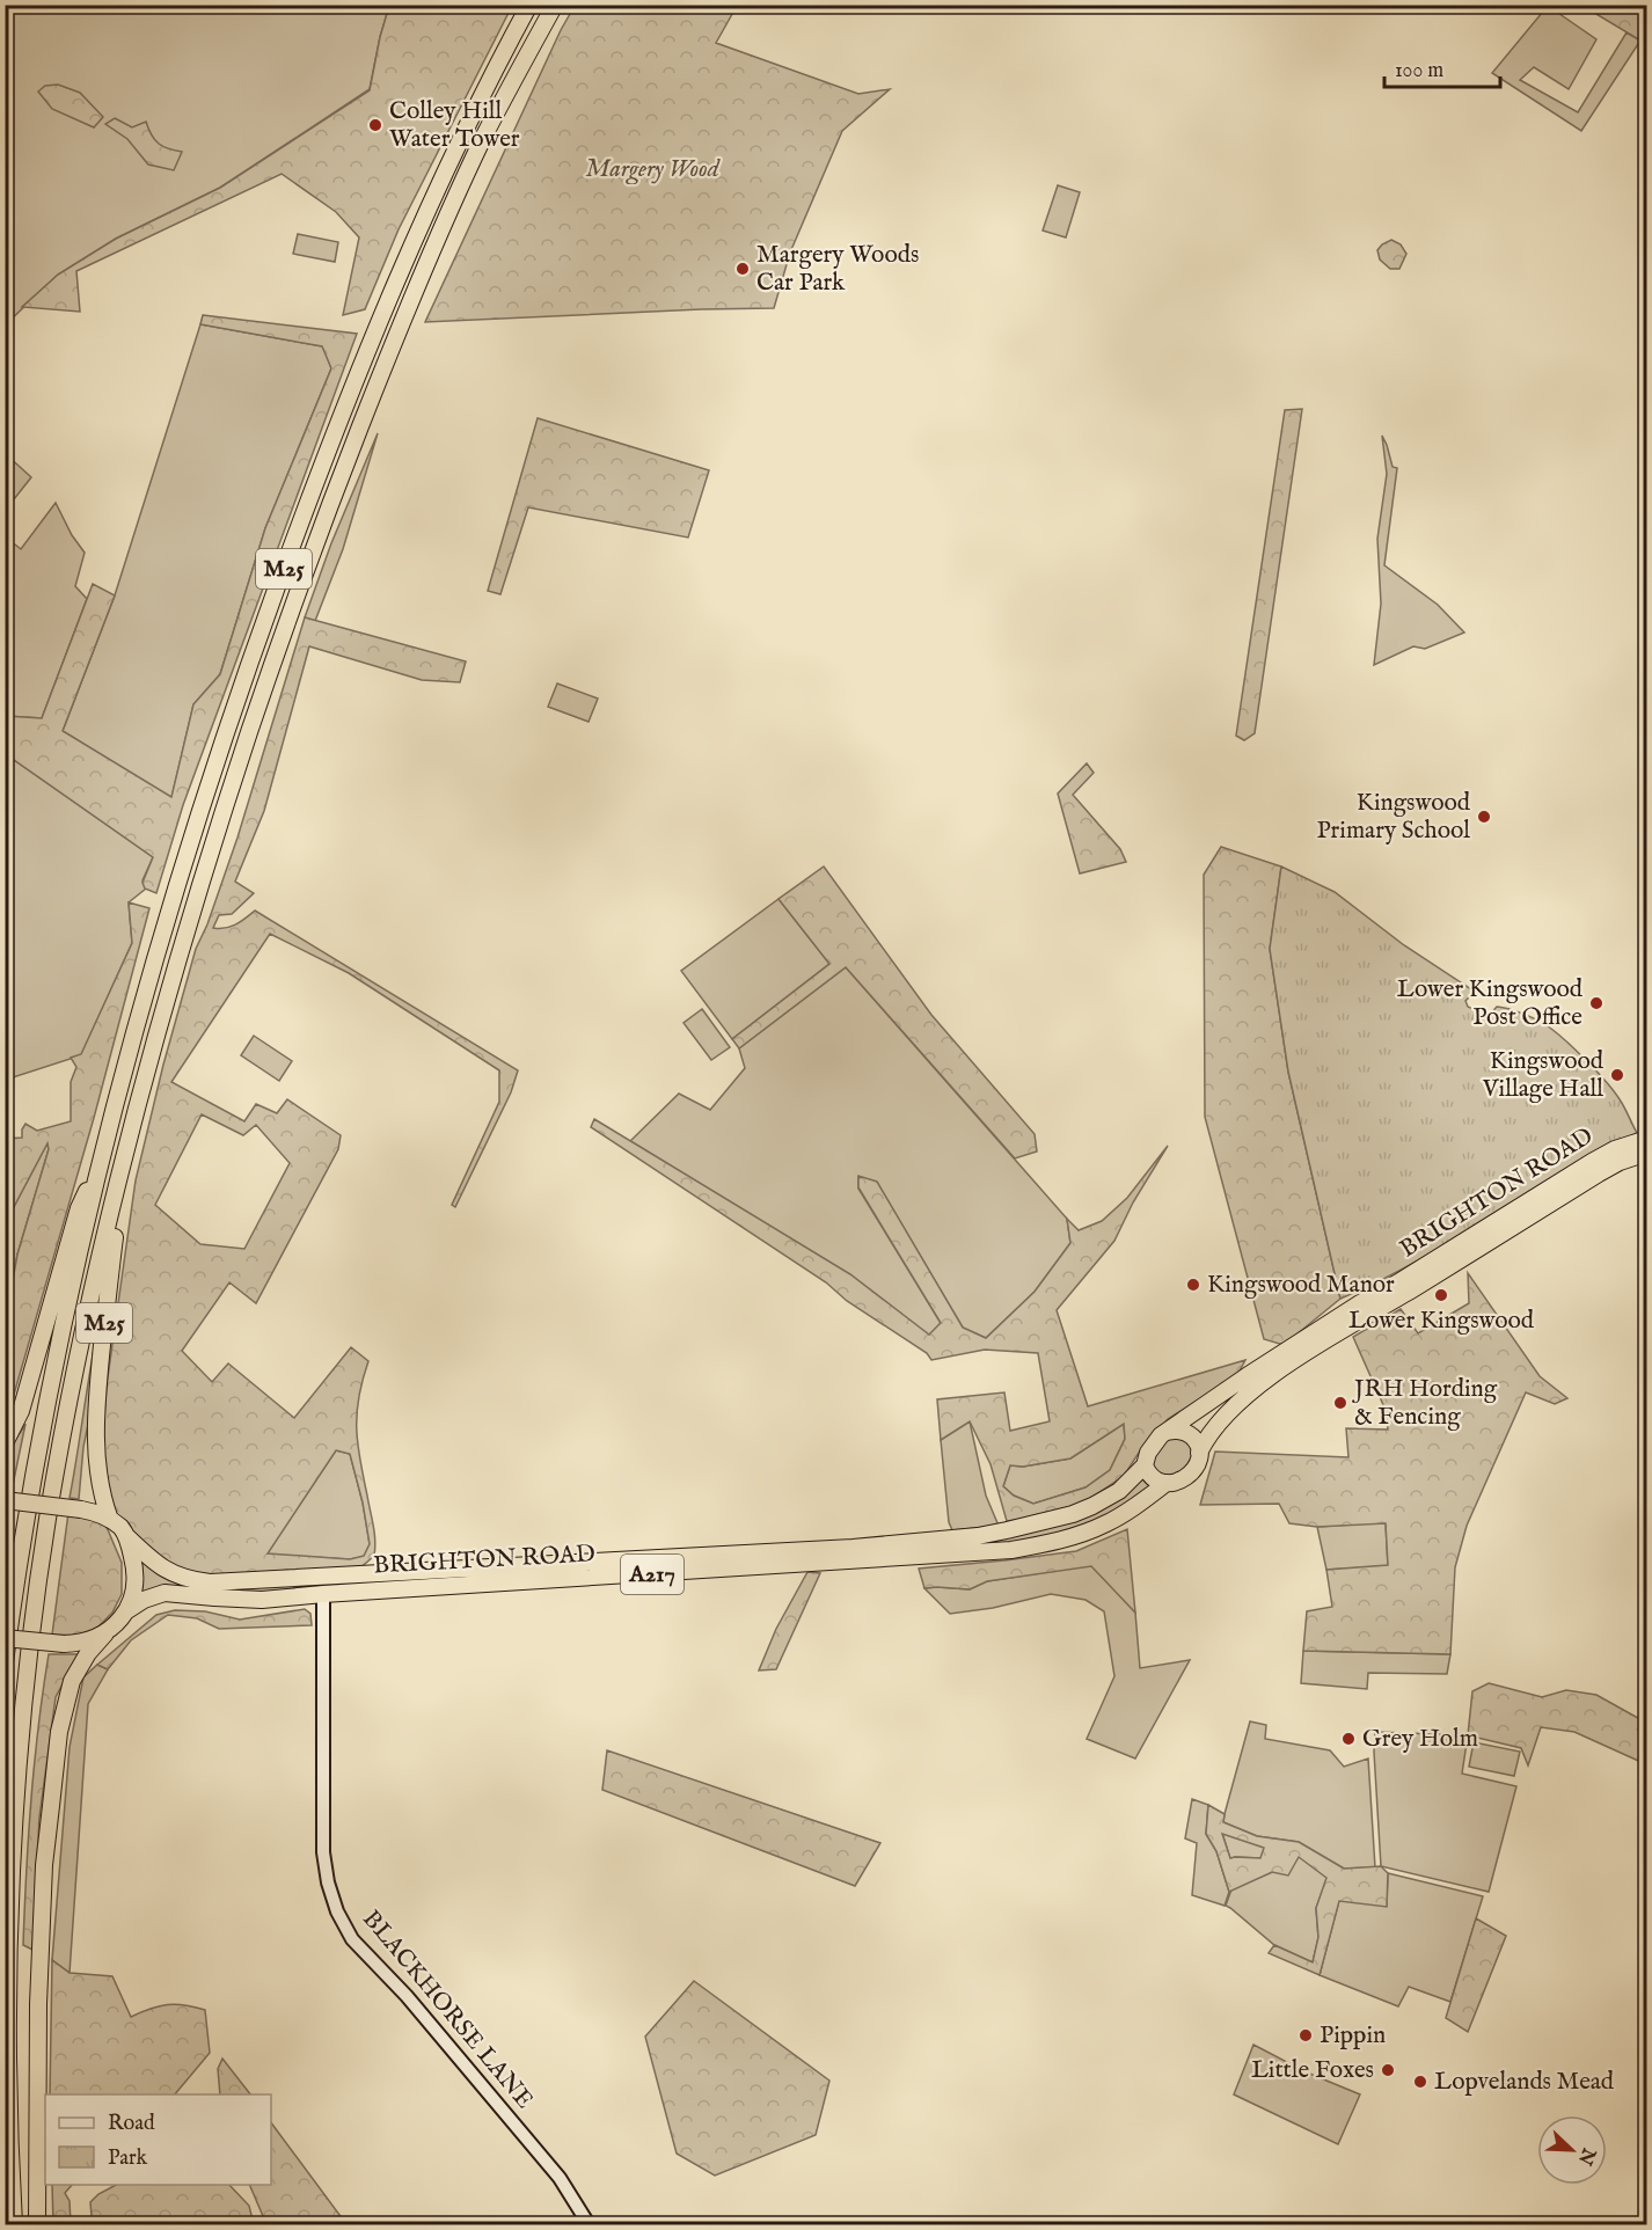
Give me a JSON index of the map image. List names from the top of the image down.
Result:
{
  "streets": {
    "highway": ["M25", "BRIGHTON ROAD", "A217"],
    "street": ["BLACKHORSE LANE"]
  },
  "crossings": [
    ["M25", "BRIGHTON ROAD"],
    ["BRIGHTON ROAD", "A217"],
    ["BRIGHTON ROAD", "BLACKHORSE LANE"]
  ],
  "parks": ["Margery Wood"],
  "places": [
    "Colley Hill Water Tower",
    "Margery Woods Car Park",
    "Kingswood Primary School",
    "Lower Kingswood Post Office",
    "Kingswood Village Hall",
    "Kingswood Manor",
    "Lower Kingswood",
    "JRH Hording & Fencing",
    "Grey Holm",
    "Pippin",
    "Little Foxes",
    "Lopvelands Mead"
  ],
  "legend": ["Road", "Park"],
  "scale_bar": "100 m",
  "north": "bottom right"
}
